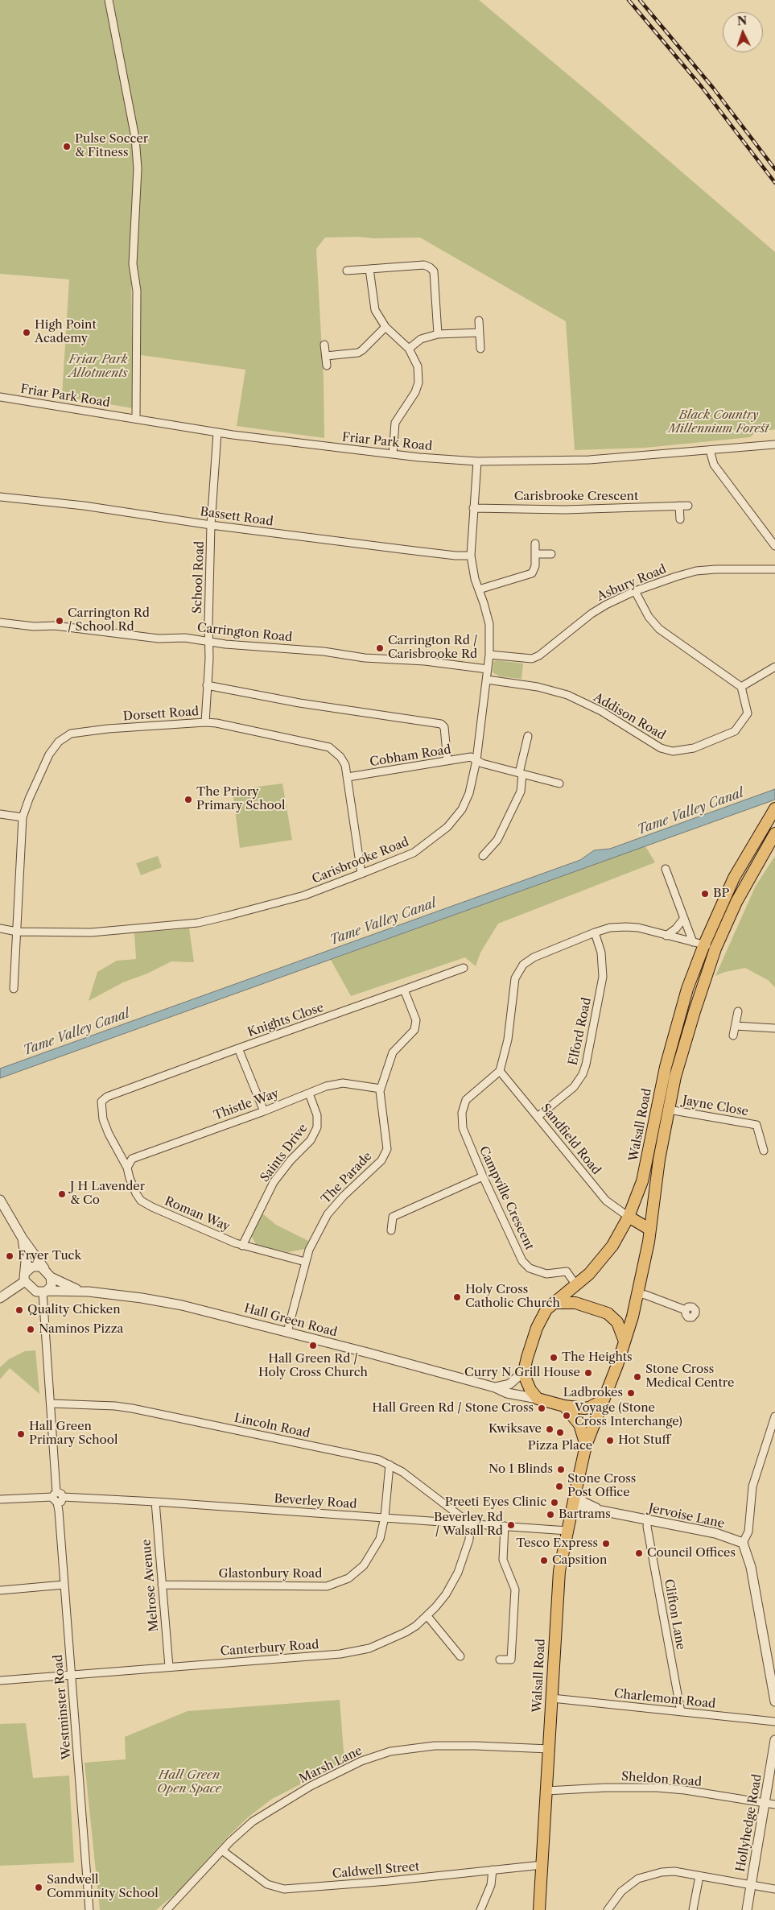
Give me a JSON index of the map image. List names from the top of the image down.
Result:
{
  "streets": {
    "main road": ["Walsall Road"],
    "street": [
      "Friar Park Road",
      "Carisbrooke Crescent",
      "Bassett Road",
      "School Road",
      "Asbury Road",
      "Carrington Road",
      "Dorsett Road",
      "Addison Road",
      "Cobham Road",
      "Carisbrooke Road",
      "Knights Close",
      "Elford Road",
      "Thistle Way",
      "Jayne Close",
      "Sandfield Road",
      "Saints Drive",
      "The Parade",
      "Campville Crescent",
      "Roman Way",
      "Hall Green Road",
      "Lincoln Road",
      "Beverley Road",
      "Jervoise Lane",
      "Glastonbury Road",
      "Melrose Avenue",
      "Clifton Lane",
      "Canterbury Road",
      "Charlemont Road",
      "Westminster Road",
      "Marsh Lane",
      "Sheldon Road",
      "Hollyhedge Road",
      "Caldwell Street"
    ]
  },
  "crossings": [
    ["Friar Park Road", "School Road"],
    ["Friar Park Road", "Carisbrooke Road"],
    ["Carisbrooke Crescent", "Carisbrooke Road"],
    ["Bassett Road", "School Road"],
    ["Bassett Road", "Carisbrooke Road"],
    ["School Road", "Carrington Road"],
    ["School Road", "Dorsett Road"],
    ["Asbury Road", "Carisbrooke Road"],
    ["Carrington Road", "Carisbrooke Road"],
    ["Dorsett Road", "Cobham Road"],
    ["Dorsett Road", "Carisbrooke Road"],
    ["Addison Road", "Carisbrooke Road"],
    ["Cobham Road", "Carisbrooke Road"],
    ["Knights Close", "Thistle Way"],
    ["Knights Close", "The Parade"],
    ["Knights Close", "Roman Way"],
    ["Elford Road", "Sandfield Road"],
    ["Thistle Way", "Saints Drive"],
    ["Thistle Way", "The Parade"],
    ["Thistle Way", "Roman Way"],
    ["Jayne Close", "Walsall Road"],
    ["Walsall Road", "Sandfield Road"],
    ["Walsall Road", "Campville Crescent"],
    ["Walsall Road", "Hall Green Road"],
    ["Walsall Road", "Beverley Road"],
    ["Walsall Road", "Jervoise Lane"],
    ["Walsall Road", "Charlemont Road"],
    ["Walsall Road", "Marsh Lane"],
    ["Walsall Road", "Sheldon Road"],
    ["Walsall Road", "Caldwell Street"],
    ["Sandfield Road", "Campville Crescent"],
    ["Saints Drive", "Roman Way"],
    ["The Parade", "Roman Way"],
    ["The Parade", "Hall Green Road"],
    ["Hall Green Road", "Westminster Road"],
    ["Lincoln Road", "Beverley Road"],
    ["Lincoln Road", "Glastonbury Road"],
    ["Lincoln Road", "Canterbury Road"],
    ["Lincoln Road", "Westminster Road"],
    ["Beverley Road", "Glastonbury Road"],
    ["Beverley Road", "Melrose Avenue"],
    ["Beverley Road", "Canterbury Road"],
    ["Beverley Road", "Westminster Road"],
    ["Jervoise Lane", "Clifton Lane"],
    ["Glastonbury Road", "Melrose Avenue"],
    ["Melrose Avenue", "Canterbury Road"],
    ["Clifton Lane", "Charlemont Road"],
    ["Canterbury Road", "Westminster Road"],
    ["Marsh Lane", "Caldwell Street"],
    ["Sheldon Road", "Hollyhedge Road"]
  ],
  "water": ["Tame Valley Canal"],
  "parks": ["Friar Park Allotments", "Black Country Millennium Forest", "Hall Green Open Space"],
  "places": [
    "Pulse Soccer & Fitness",
    "High Point Academy",
    "Carrington Rd / School Rd",
    "Carrington Rd / Carisbrooke Rd",
    "The Priory Primary School",
    "BP",
    "J H Lavender & Co",
    "Fryer Tuck",
    "Holy Cross Catholic Church",
    "Quality Chicken",
    "Naminos Pizza",
    "Hall Green Rd / Holy Cross Church",
    "The Heights",
    "Curry N Grill House",
    "Stone Cross Medical Centre",
    "Ladbrokes",
    "Hall Green Rd / Stone Cross",
    "Voyage (Stone Cross Interchange)",
    "Kwiksave",
    "Pizza Place",
    "Hall Green Primary School",
    "Hot Stuff",
    "No 1 Blinds",
    "Stone Cross Post Office",
    "Preeti Eyes Clinic",
    "Bartrams",
    "Beverley Rd / Walsall Rd",
    "Tesco Express",
    "Council Offices",
    "Capsition",
    "Sandwell Community School"
  ],
  "north": "top"
}
